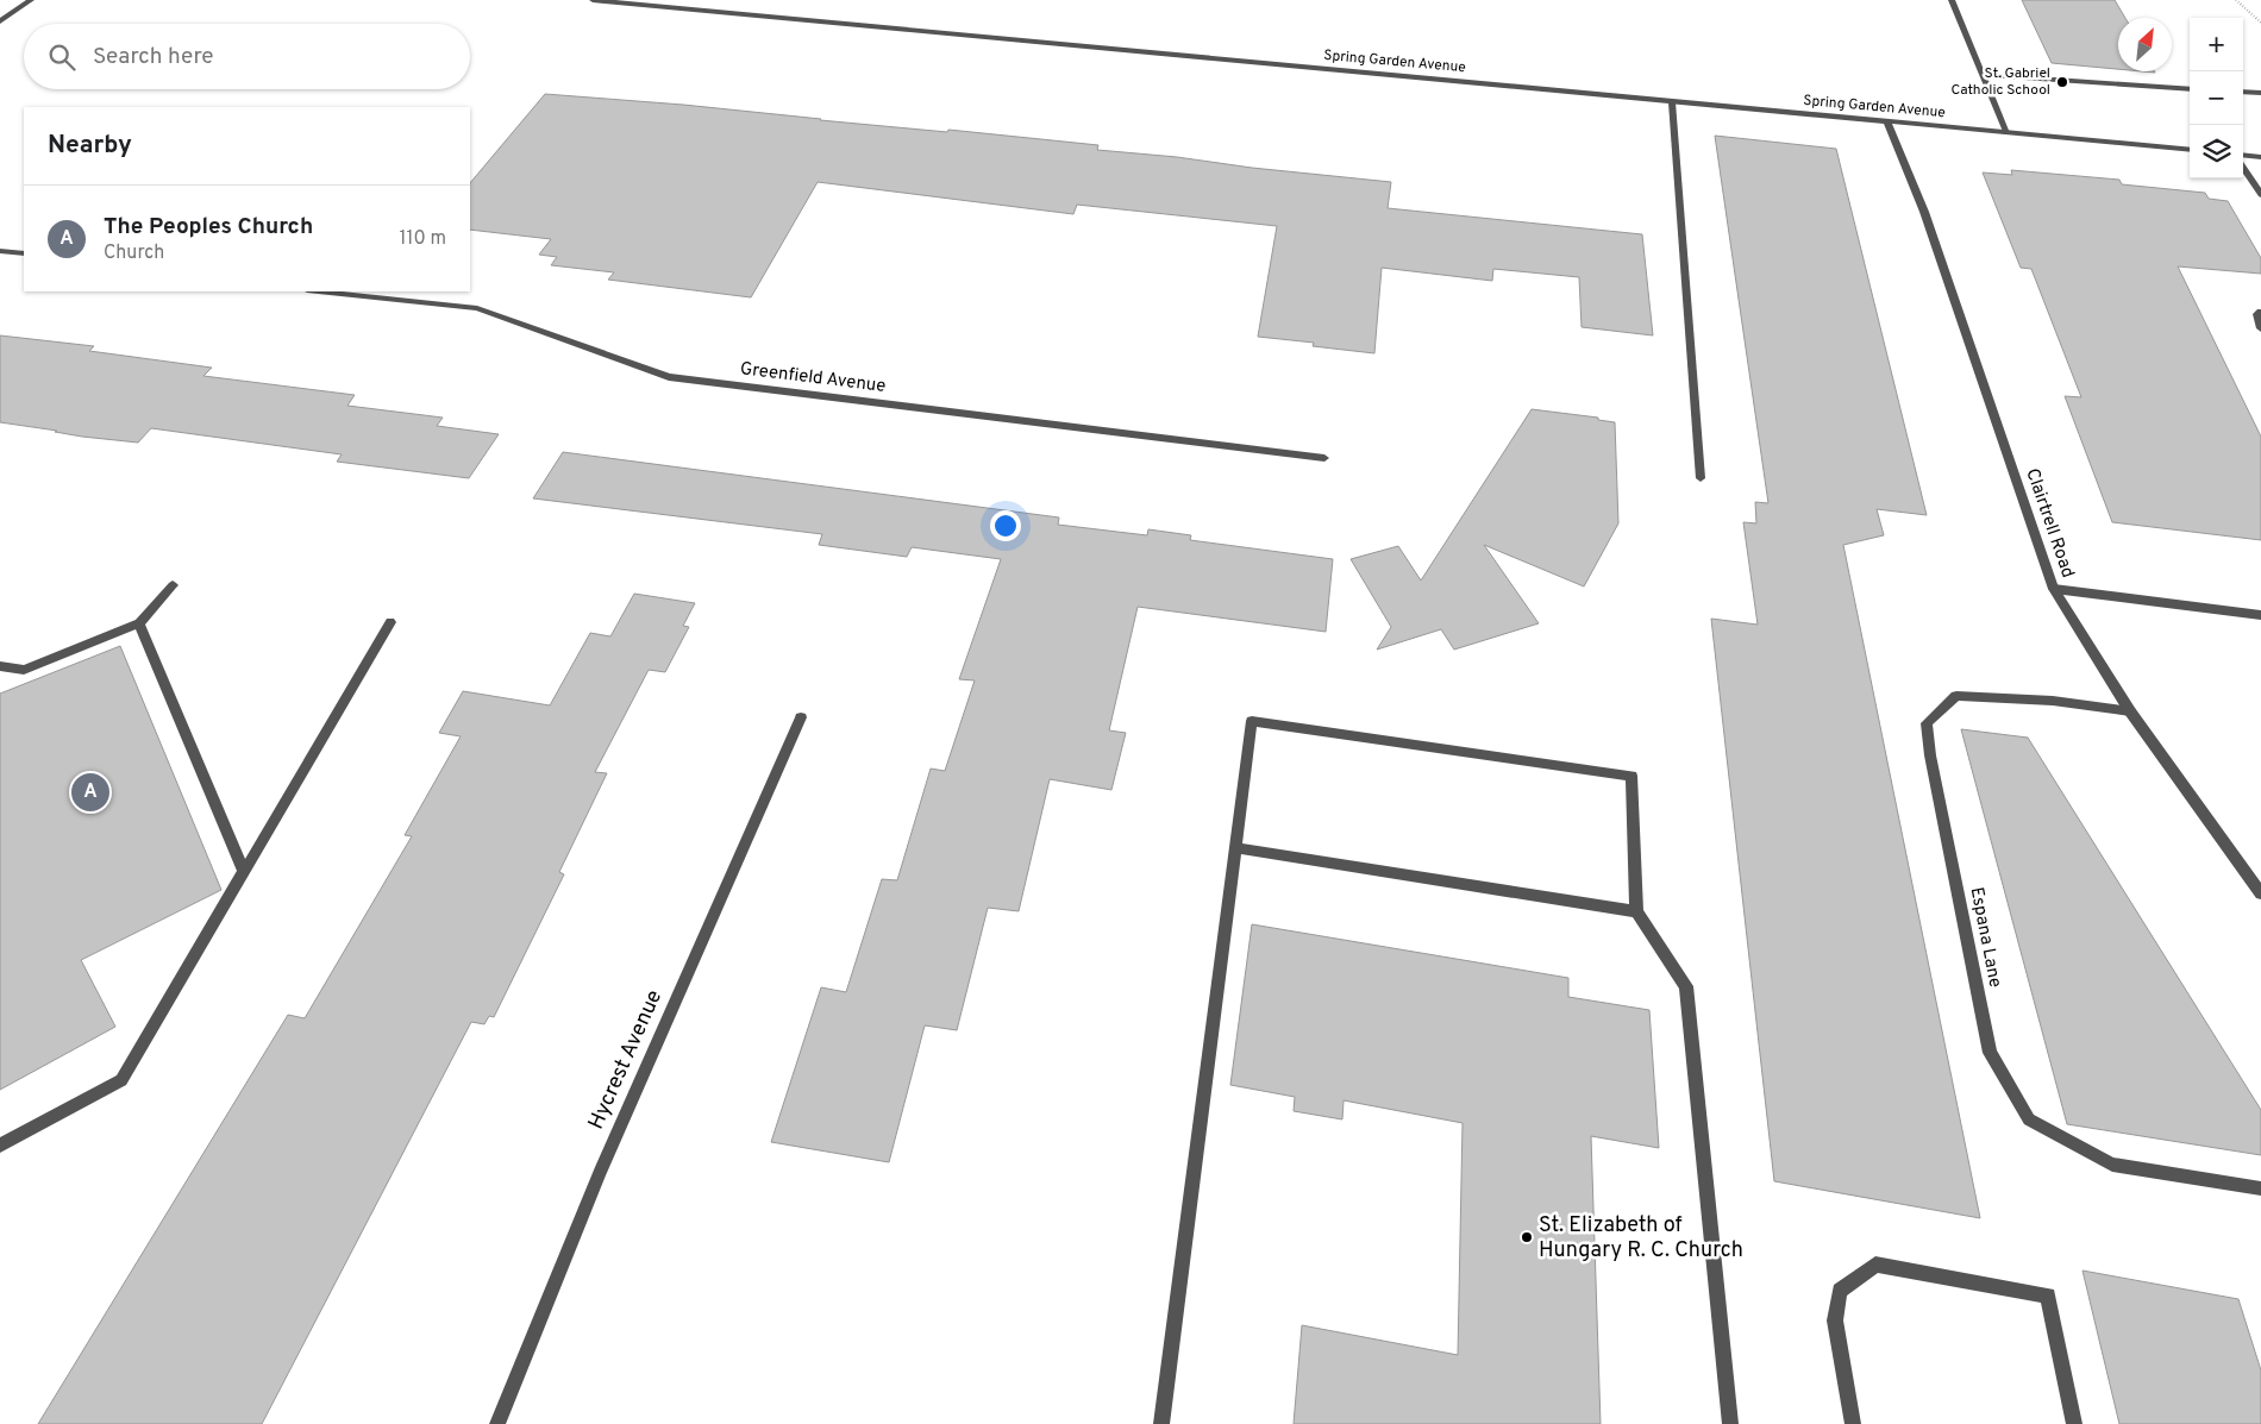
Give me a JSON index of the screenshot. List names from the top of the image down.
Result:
{
  "streets": {
    "street": [
      "Spring Garden Avenue",
      "Greenfield Avenue",
      "Clairtrell Road",
      "Espana Lane",
      "Hycrest Avenue"
    ]
  },
  "crossings": [
    ["Spring Garden Avenue", "Clairtrell Road"],
    ["Clairtrell Road", "Espana Lane"]
  ],
  "places": ["St. Gabriel Catholic School", "St. Elizabeth of Hungary R. C. Church"],
  "north": "top right",
  "page": {
    "map_buttons": ["+", "−"],
    "search": "Search here",
    "heading": "Nearby",
    "list": [
      {
        "mark": "A",
        "name": "The Peoples Church",
        "note": "Church",
        "value": "110 m"
      }
    ],
    "pins": "A"
  }
}
